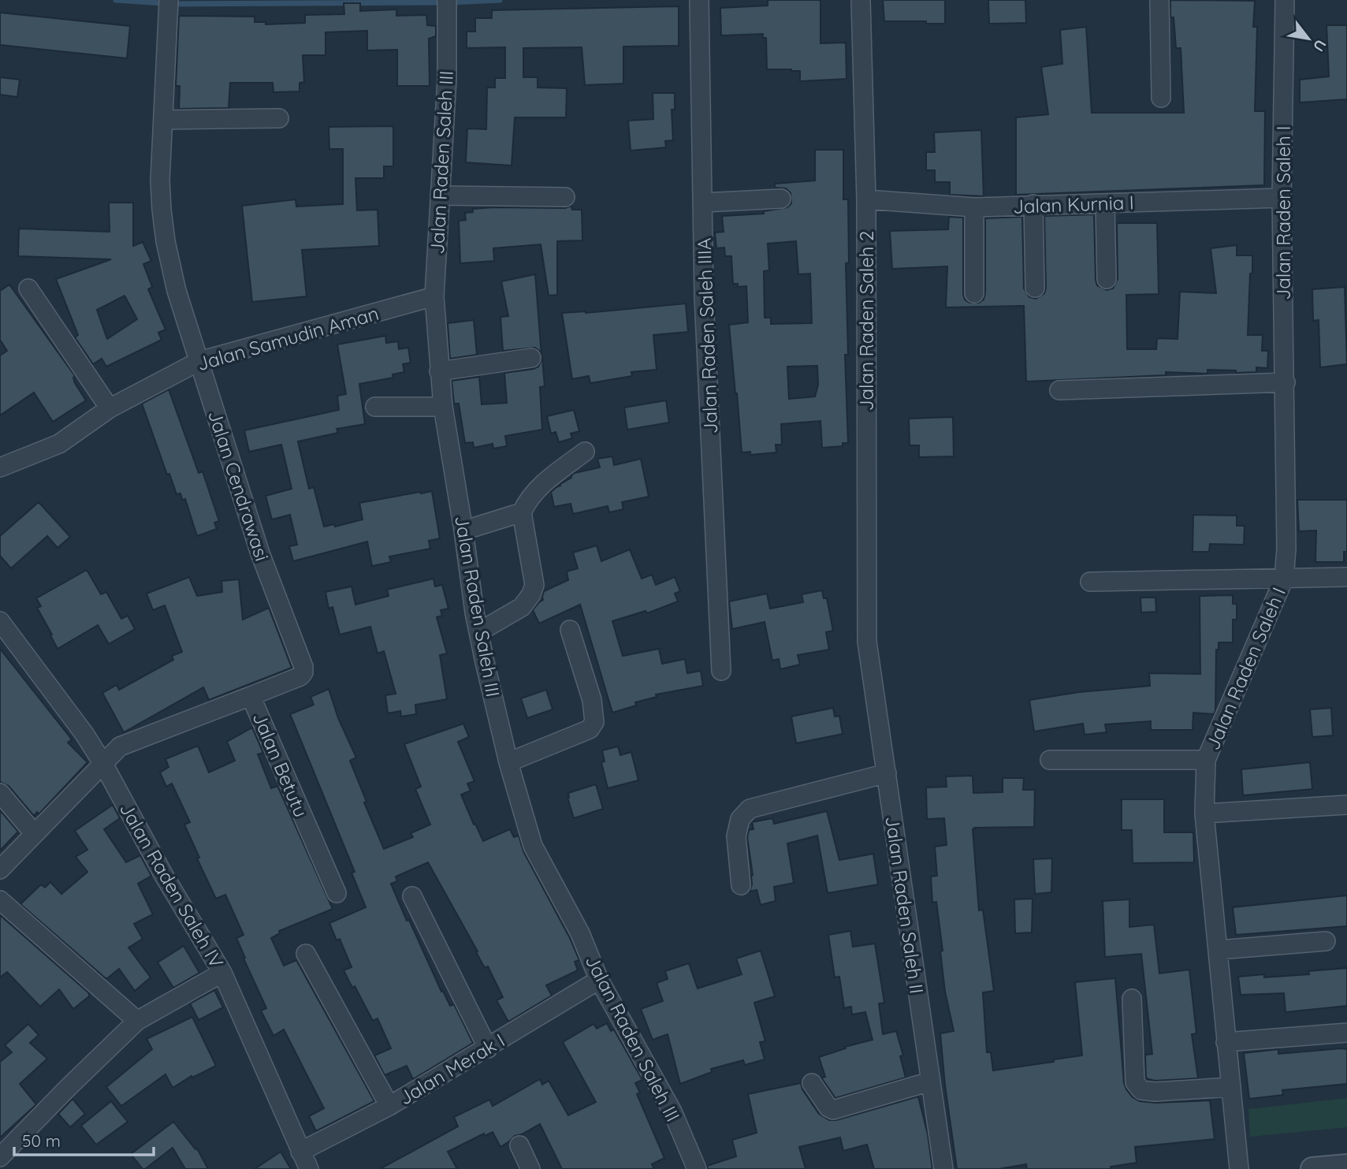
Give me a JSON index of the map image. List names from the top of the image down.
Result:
{
  "streets": {
    "street": [
      "Jalan Raden Saleh III",
      "Jalan Kurnia I",
      "Jalan Raden Saleh I",
      "Jalan Raden Saleh 2",
      "Jalan Raden Saleh IIIA",
      "Jalan Samudin Aman",
      "Jalan Cendrawasi",
      "Jalan Betutu",
      "Jalan Raden Saleh IV",
      "Jalan Raden Saleh II",
      "Jalan Merak I"
    ]
  },
  "crossings": [
    ["Jalan Raden Saleh III", "Jalan Samudin Aman"],
    ["Jalan Raden Saleh III", "Jalan Merak I"],
    ["Jalan Kurnia I", "Jalan Raden Saleh I"],
    ["Jalan Kurnia I", "Jalan Raden Saleh 2"],
    ["Jalan Raden Saleh 2", "Jalan Raden Saleh II"],
    ["Jalan Samudin Aman", "Jalan Cendrawasi"],
    ["Jalan Cendrawasi", "Jalan Betutu"],
    ["Jalan Betutu", "Jalan Raden Saleh IV"],
    ["Jalan Raden Saleh IV", "Jalan Merak I"]
  ],
  "scale_bar": "50 m",
  "north": "bottom right"
}
